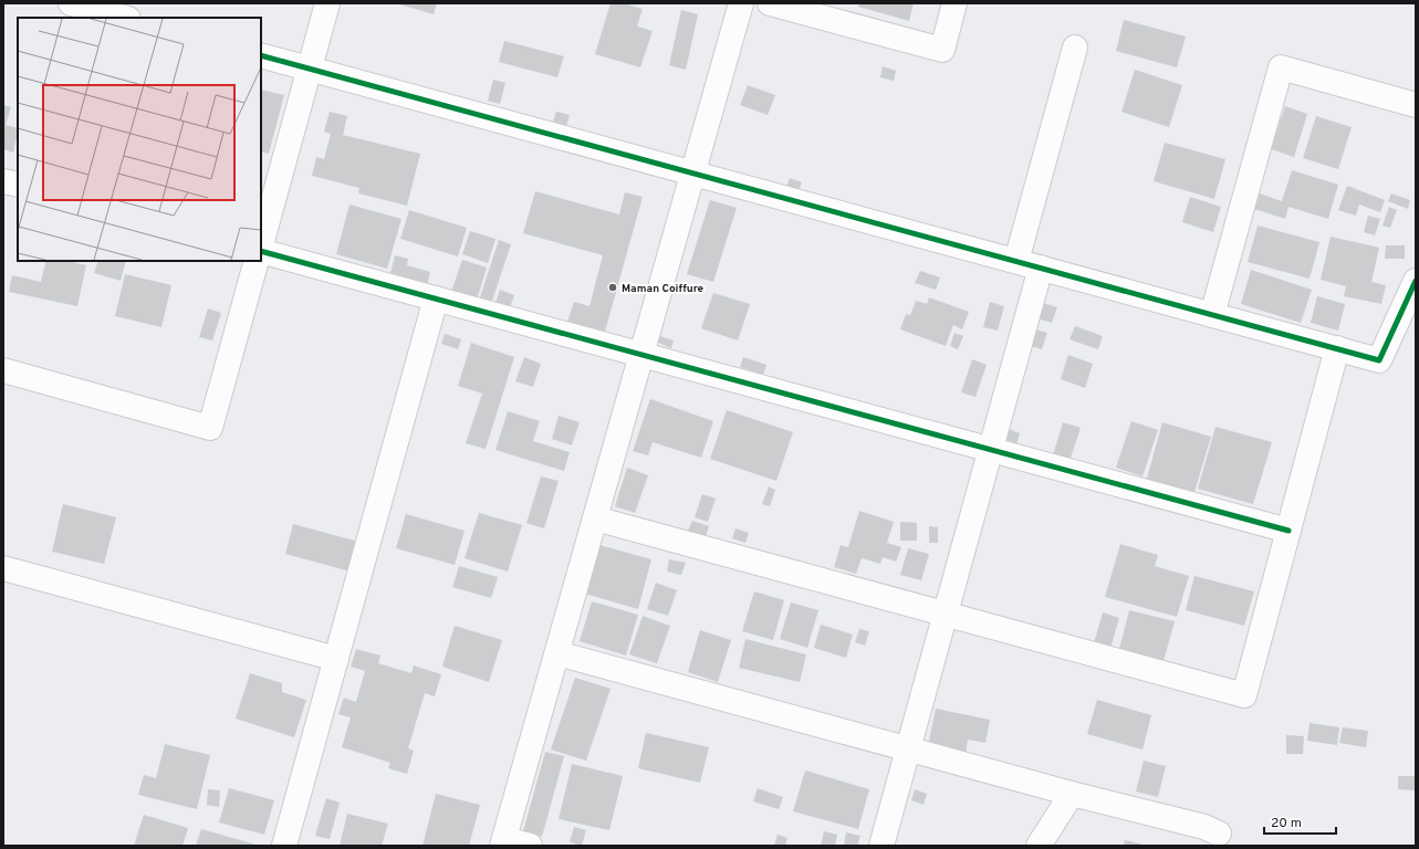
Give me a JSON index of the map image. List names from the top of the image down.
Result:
{
  "places": ["Maman Coiffure"],
  "scale_bar": "20 m"
}
